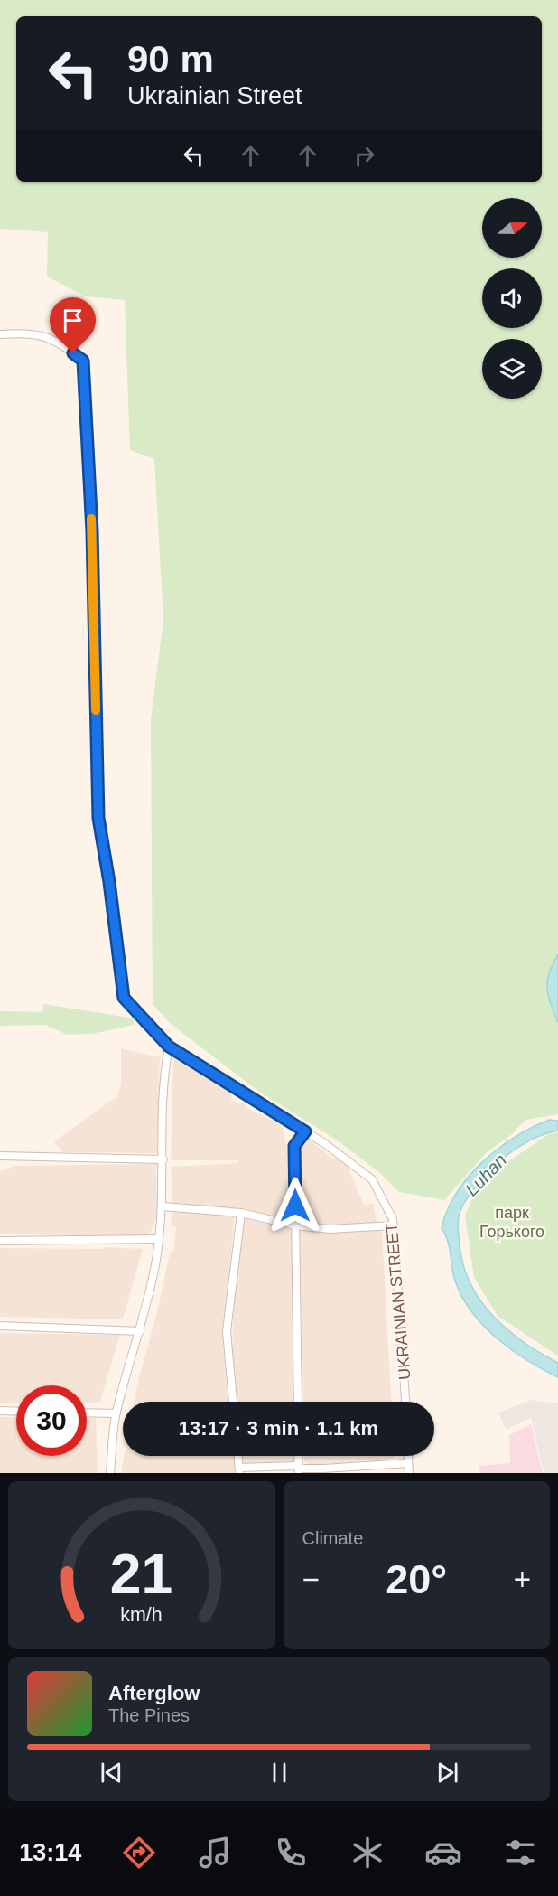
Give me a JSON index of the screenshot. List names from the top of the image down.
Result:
{
  "streets": {
    "street": ["UKRAINIAN STREET"]
  },
  "water": ["Luhan"],
  "parks": ["парк Горького"],
  "north": "right",
  "page": {
    "turn": ["90 m", "Ukrainian Street"],
    "limit": "30",
    "trip": "13:17 · 3 min · 1.1 km",
    "tile": "Climate",
    "heat": ["−", "20°", "+"],
    "song": ["Afterglow", "The Pines"],
    "tabs": "13:14",
    "gauge": ["21", "km/h"]
  }
}
